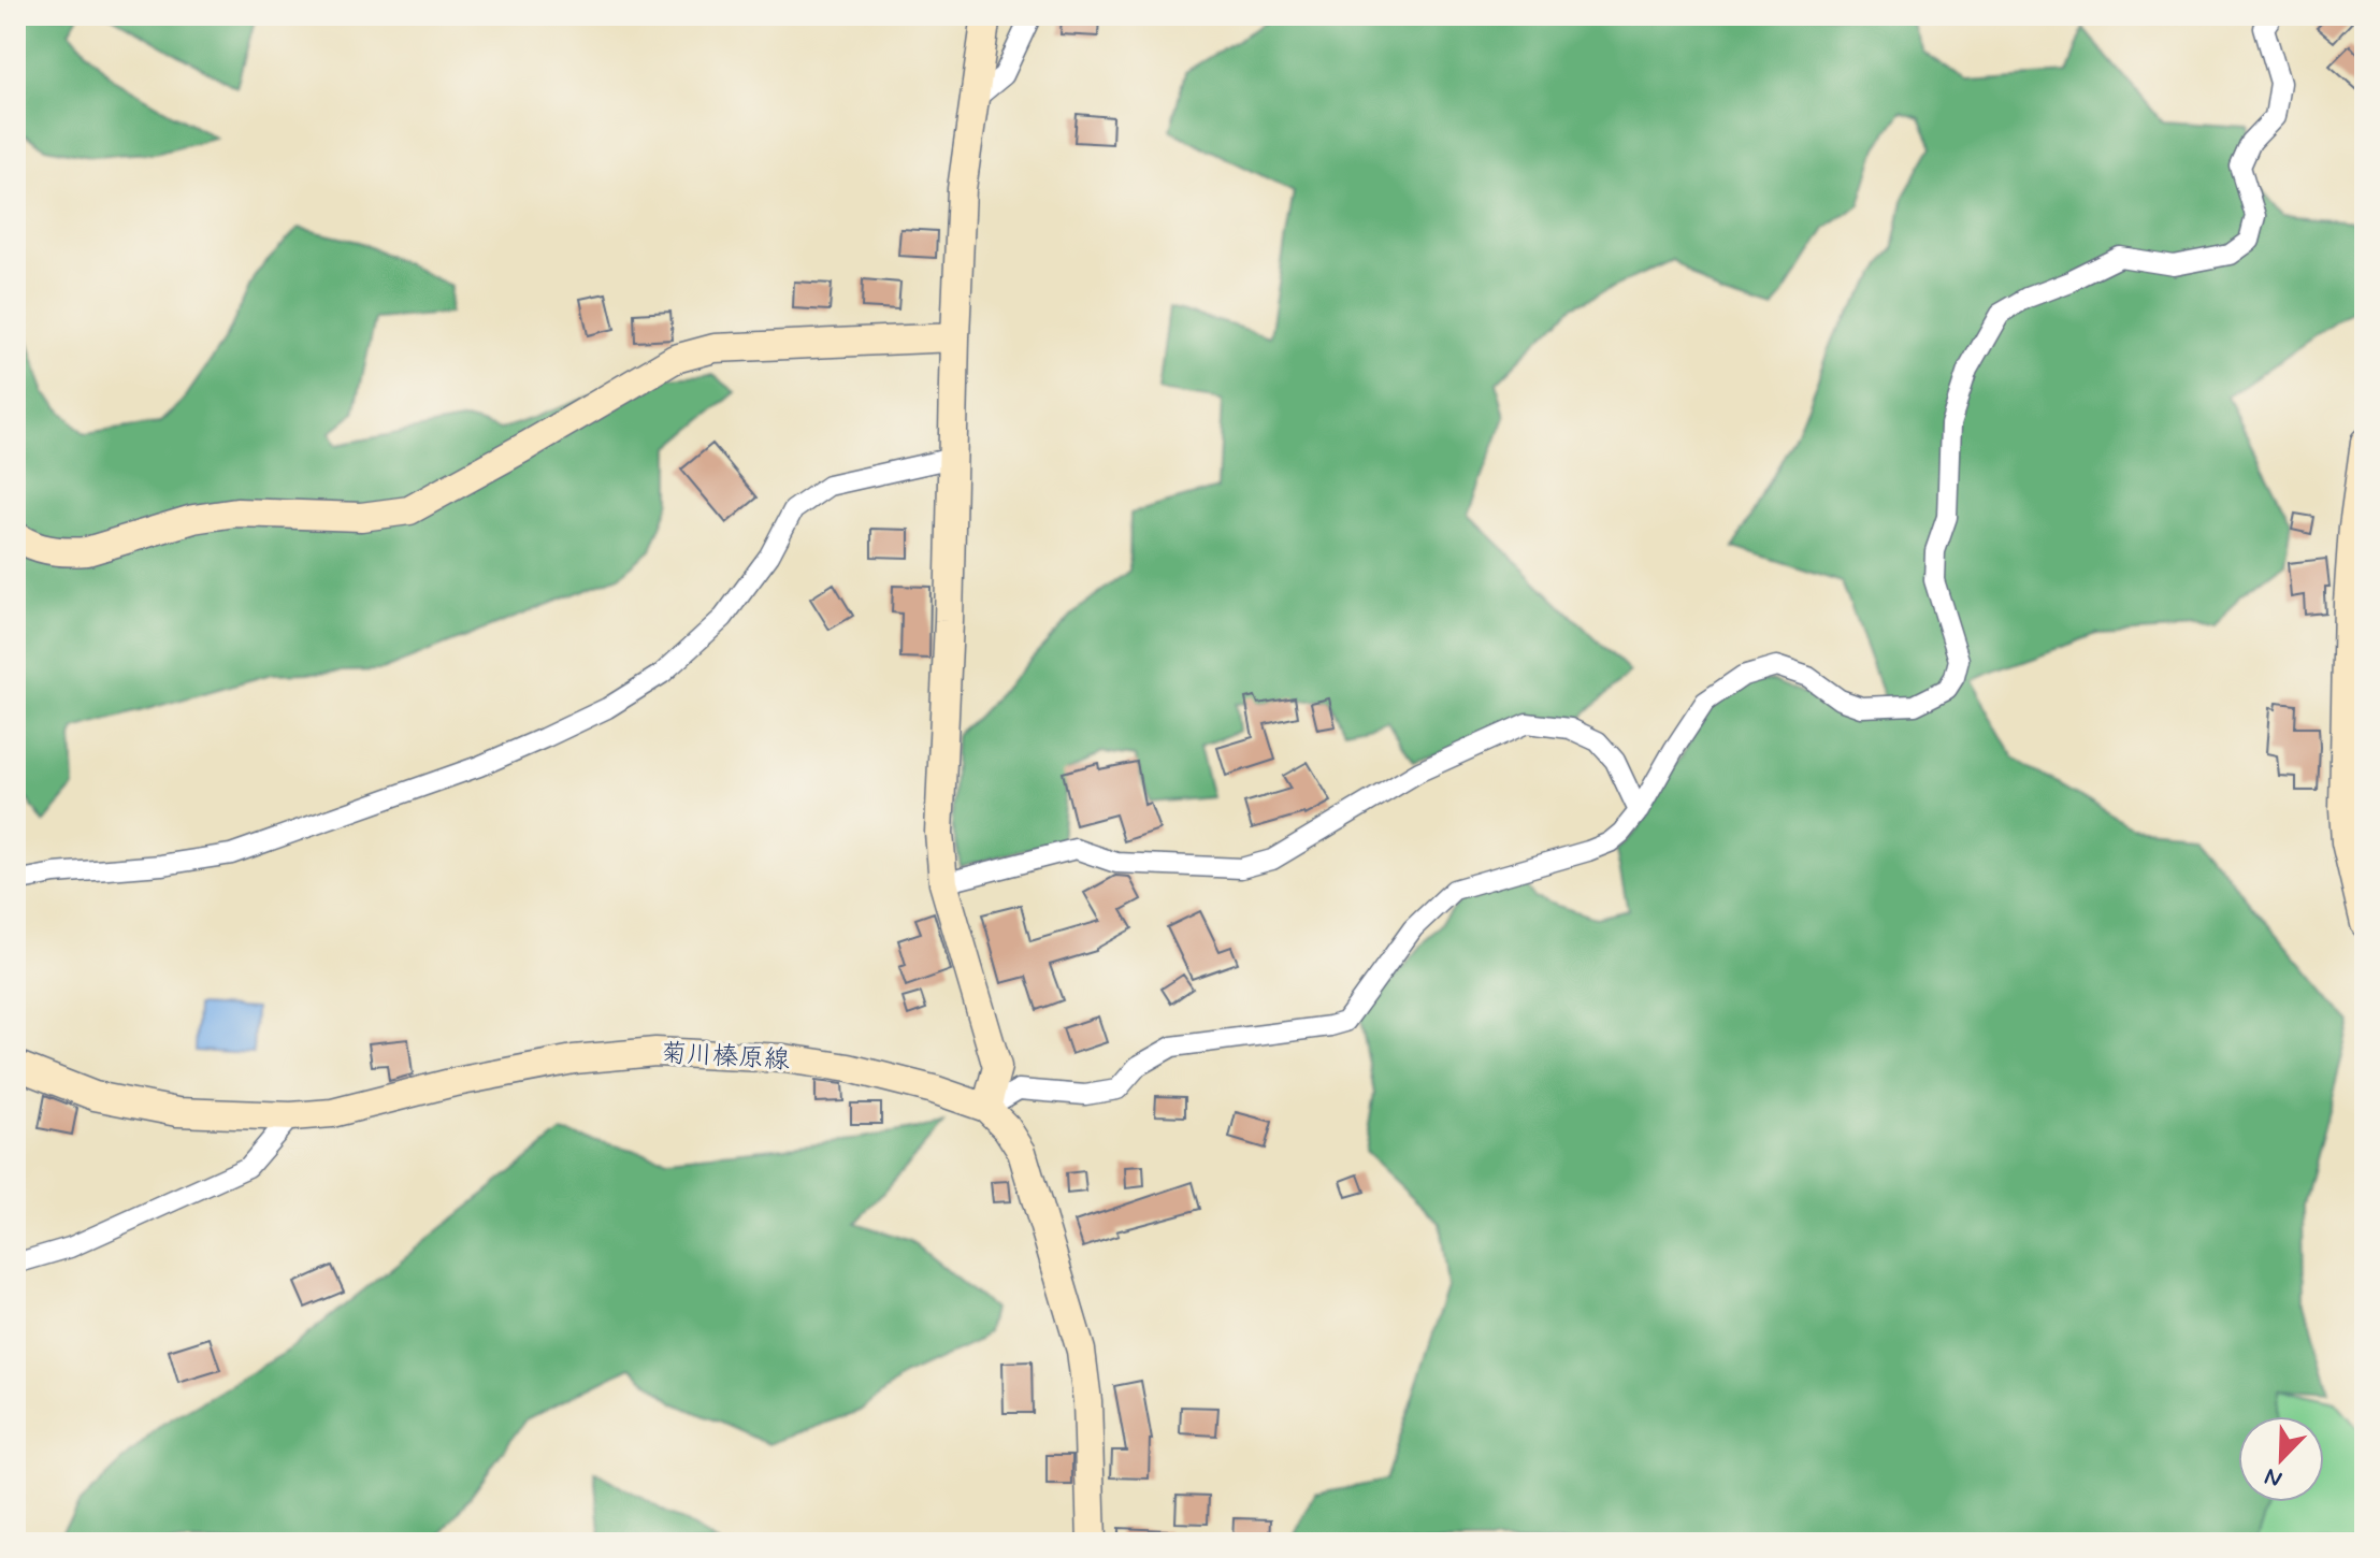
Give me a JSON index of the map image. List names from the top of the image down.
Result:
{
  "streets": {
    "street": ["菊川榛原線"]
  },
  "north": "bottom left"
}
